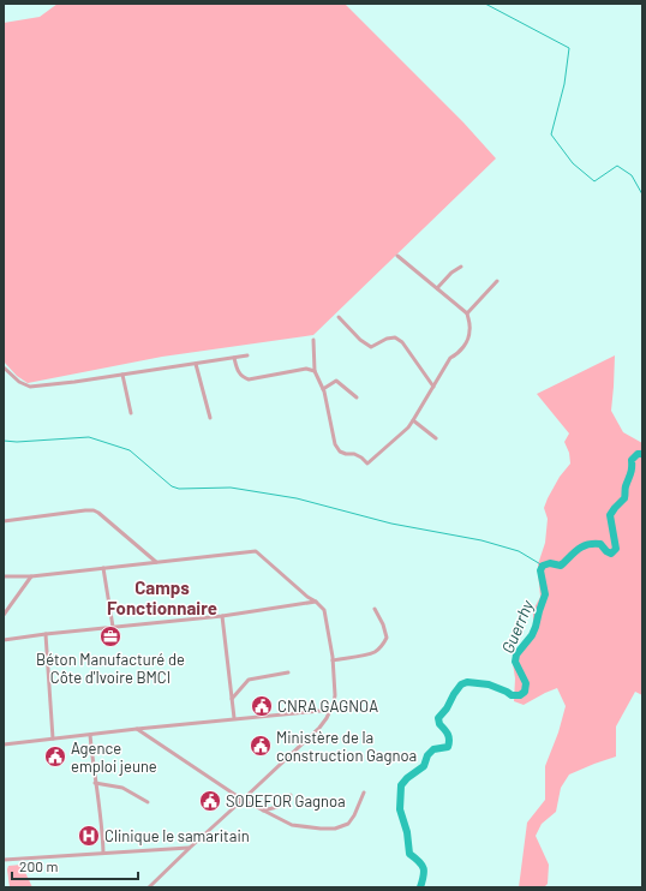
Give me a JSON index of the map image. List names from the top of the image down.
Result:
{
  "districts": ["Camps Fonctionnaire"],
  "water": ["Guerrhy"],
  "places": {
    "office": ["Béton Manufacturé de Côte d'Ivoire BMCI"],
    "public building": [
      "CNRA GAGNOA",
      "Ministère de la construction Gagnoa",
      "Agence emploi jeune",
      "SODEFOR Gagnoa"
    ],
    "hospital": ["Clinique le samaritain"]
  },
  "scale_bar": "200 m"
}
